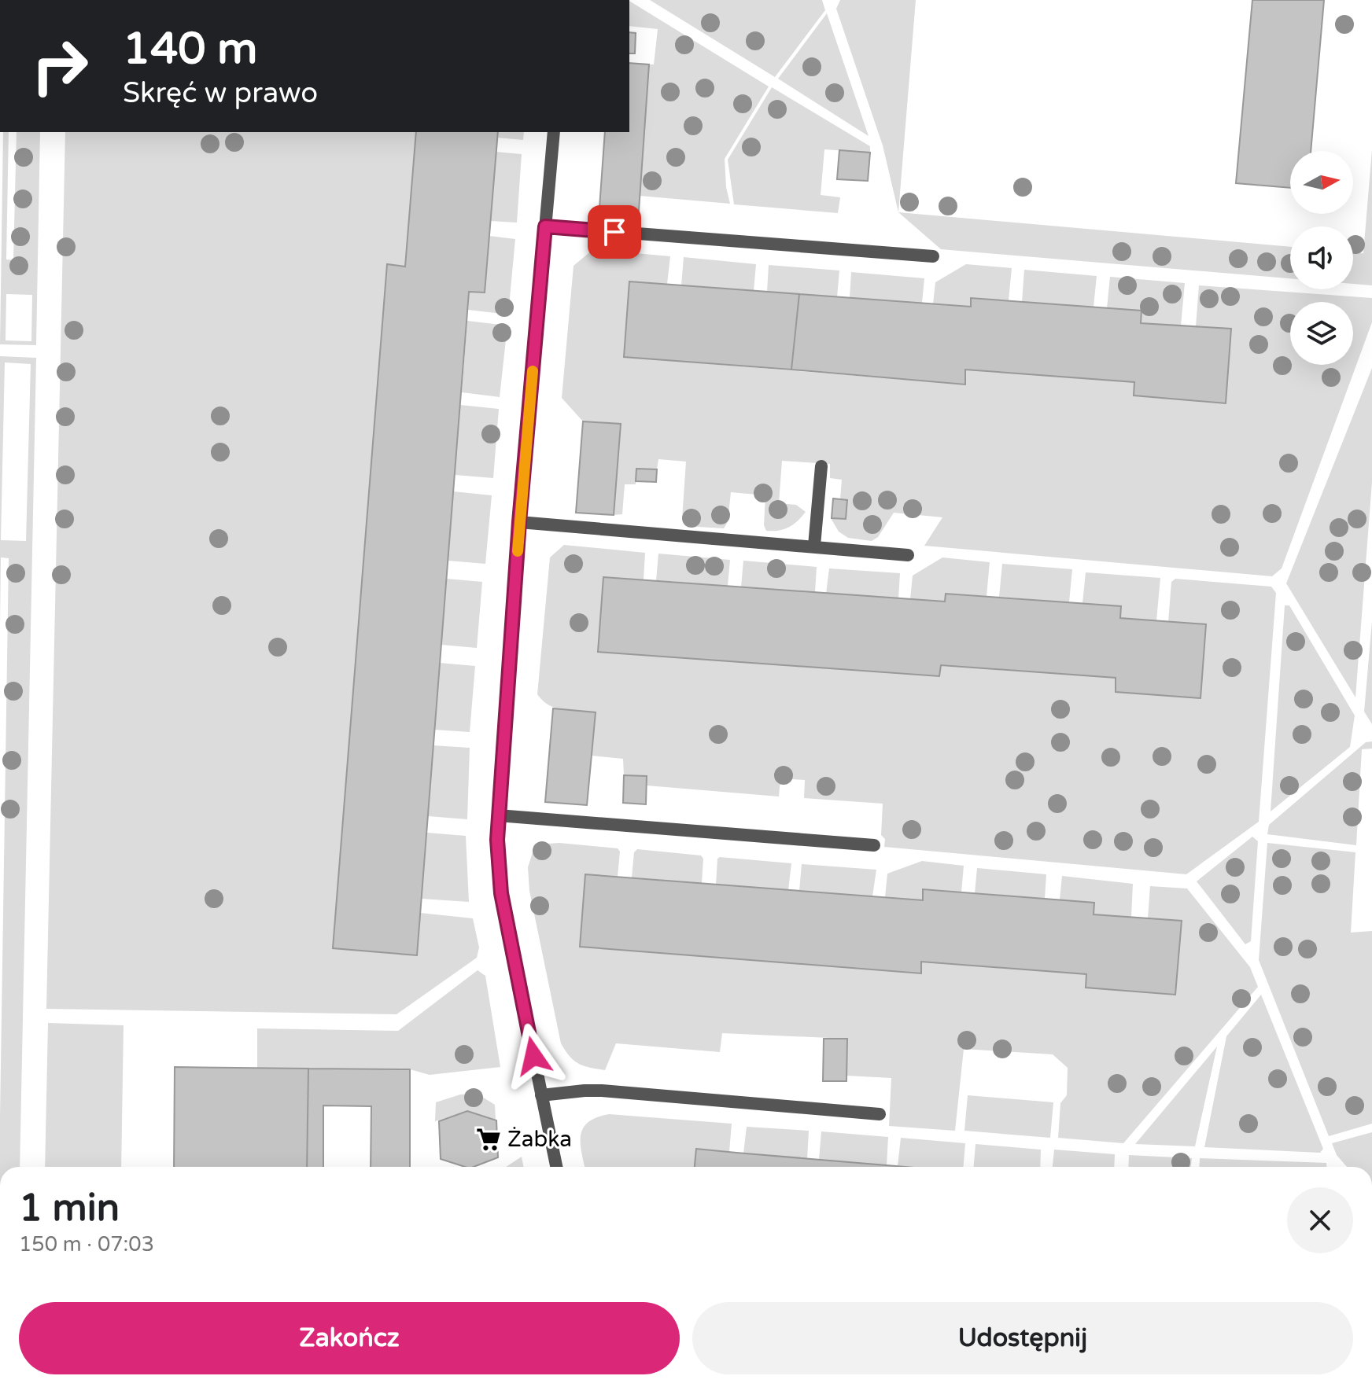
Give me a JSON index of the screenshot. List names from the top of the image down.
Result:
{
  "places": {
    "supermarket": ["Żabka"]
  },
  "north": "right",
  "page": {
    "turn": ["140 m", "Skręć w prawo"],
    "heading": ["1 min", "150 m · 07:03"],
    "buttons": ["Zakończ", "Udostępnij"]
  }
}
